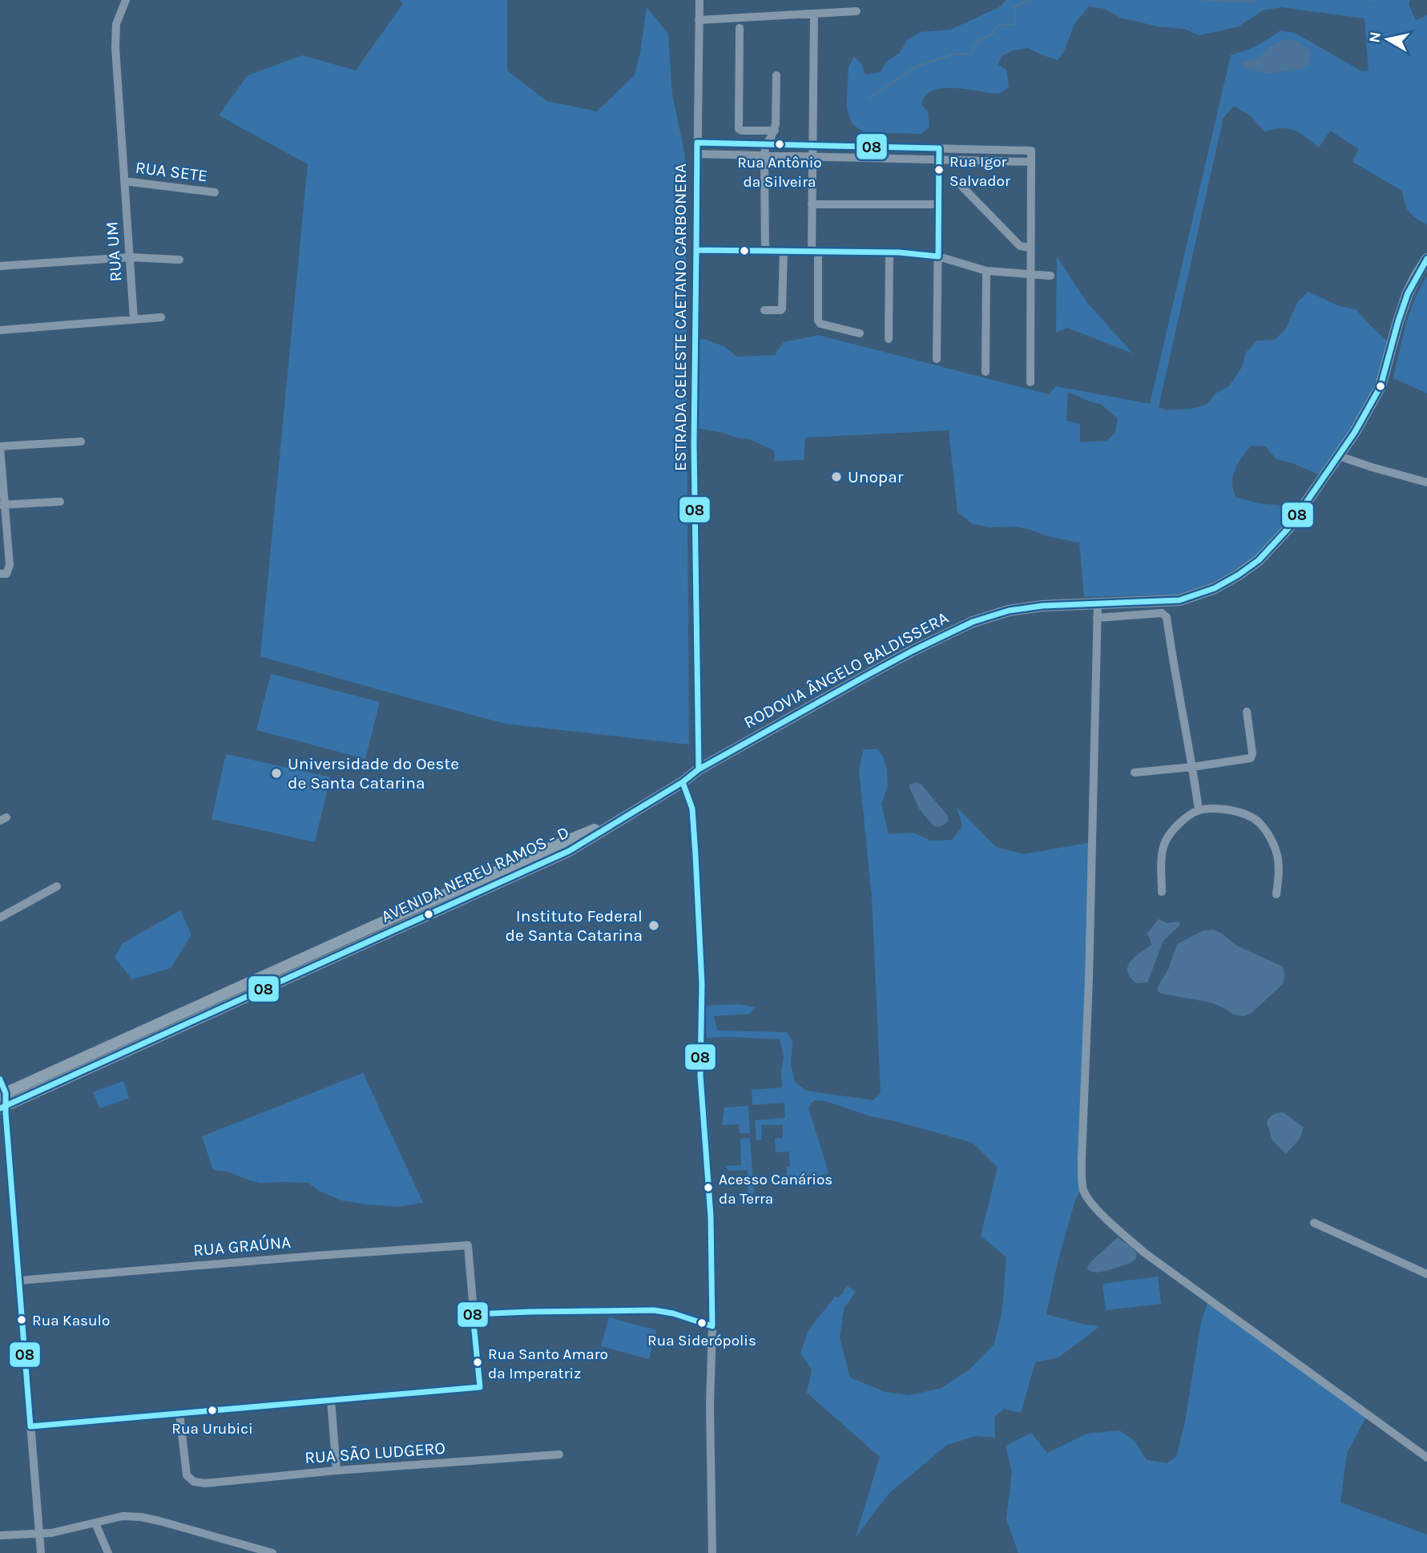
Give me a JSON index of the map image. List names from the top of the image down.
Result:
{
  "streets": {
    "street": [
      "RUA SETE",
      "RUA UM",
      "ESTRADA CELESTE CAETANO CARBONERA",
      "RODOVIA ÂNGELO BALDISSERA",
      "AVENIDA NEREU RAMOS - D",
      "RUA GRAÚNA",
      "RUA SÃO LUDGERO"
    ]
  },
  "crossings": [
    ["RUA SETE", "RUA UM"],
    ["ESTRADA CELESTE CAETANO CARBONERA", "RODOVIA ÂNGELO BALDISSERA"],
    ["ESTRADA CELESTE CAETANO CARBONERA", "AVENIDA NEREU RAMOS - D"],
    ["RODOVIA ÂNGELO BALDISSERA", "AVENIDA NEREU RAMOS - D"]
  ],
  "places": [
    "Rua Antônio da Silveira",
    "Rua Igor Salvador",
    "Unopar",
    "Universidade do Oeste de Santa Catarina",
    "Instituto Federal de Santa Catarina",
    "Acesso Canários da Terra",
    "Rua Kasulo",
    "Rua Siderópolis",
    "Rua Santo Amaro da Imperatriz",
    "Rua Urubici"
  ],
  "lines": ["transit line 08"],
  "north": "left"
}
